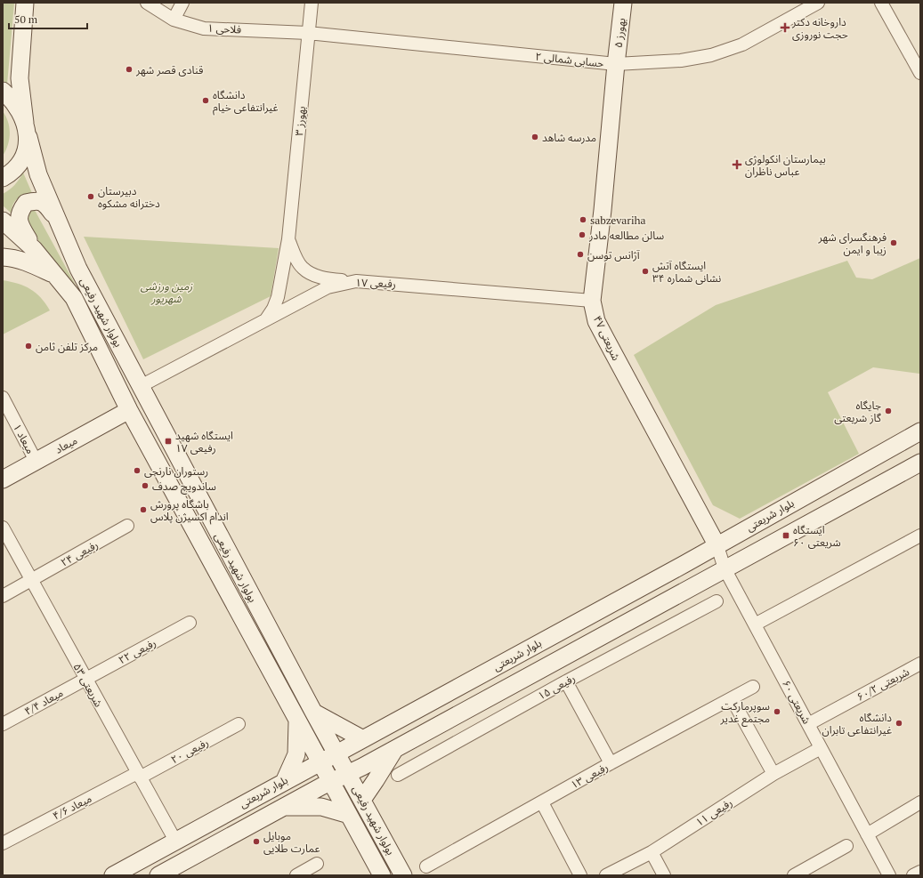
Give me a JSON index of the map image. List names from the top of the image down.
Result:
{
  "streets": {
    "main road": [
      "بهورز ۵",
      "بولوار شهید رفیعی",
      "شریعتی ۴۷",
      "میعاد",
      "بلوار شریعتی"
    ],
    "street": [
      "فلاحی ۱",
      "حسابی شمالی ۲",
      "بهورز ۳",
      "رفیعی ۱۷",
      "میعاد ۱",
      "رفیعی ۲۴",
      "رفیعی ۲۲",
      "شریعتی ۶۰/۲",
      "شریعتی ۵۳",
      "رفیعی ۱۵",
      "میعاد ۴/۴",
      "شریعتی ۶۰",
      "رفیعی ۲۰",
      "رفیعی ۱۳",
      "میعاد ۴/۶",
      "رفیعی ۱۱"
    ]
  },
  "crossings": [
    ["فلاحی ۱", "حسابی شمالی ۲"],
    ["فلاحی ۱", "بهورز ۳"],
    ["بهورز ۵", "حسابی شمالی ۲"],
    ["بهورز ۵", "شریعتی ۴۷"],
    ["حسابی شمالی ۲", "بهورز ۳"],
    ["حسابی شمالی ۲", "شریعتی ۴۷"],
    ["بهورز ۳", "رفیعی ۱۷"],
    ["رفیعی ۱۷", "بولوار شهید رفیعی"],
    ["رفیعی ۱۷", "شریعتی ۴۷"],
    ["بولوار شهید رفیعی", "میعاد"],
    ["بولوار شهید رفیعی", "بلوار شریعتی"],
    ["شریعتی ۴۷", "بلوار شریعتی"],
    ["شریعتی ۴۷", "شریعتی ۶۰"],
    ["میعاد ۱", "میعاد"],
    ["بلوار شریعتی", "شریعتی ۵۳"],
    ["بلوار شریعتی", "شریعتی ۶۰"],
    ["رفیعی ۲۴", "شریعتی ۵۳"],
    ["رفیعی ۲۲", "شریعتی ۵۳"],
    ["رفیعی ۲۲", "میعاد ۴/۴"],
    ["شریعتی ۶۰/۲", "شریعتی ۶۰"],
    ["شریعتی ۵۳", "میعاد ۴/۴"],
    ["شریعتی ۵۳", "رفیعی ۲۰"],
    ["شریعتی ۵۳", "میعاد ۴/۶"],
    ["شریعتی ۶۰", "رفیعی ۱۱"],
    ["رفیعی ۲۰", "میعاد ۴/۶"]
  ],
  "parks": ["زمین ورزشی شهریور"],
  "places": {
    "health": ["داروخانه دکتر حجت نوروزی", "بیمارستان انکولوژی عباس ناظران"],
    "other": [
      "قنادی قصر شهر",
      "دانشگاه غیرانتفاعی خیام",
      "مدرسه شاهد",
      "دبیرستان دخترانه مشکوه",
      "sabzevariha",
      "سالن مطالعه مادر",
      "فرهنگسرای شهر زیبا و ایمن",
      "آژانس توسن",
      "ایستگاه آتش نشانی شماره ۳۴",
      "مرکز تلفن ثامن",
      "جایگاه گاز شریعتی",
      "رستوران نارنجی",
      "ساندویچ صدف",
      "باشگاه پرورش اندام اکسیژن پلاس",
      "سوپرمارکت مجتمع غدیر",
      "دانشگاه غیرانتفاعی تابران",
      "موبایل عمارت طلایی"
    ],
    "transit": ["ایستگاه شهید رفیعی ۱۷", "ایستگاه شریعتی ۶۰"]
  },
  "scale_bar": "50 m"
}
